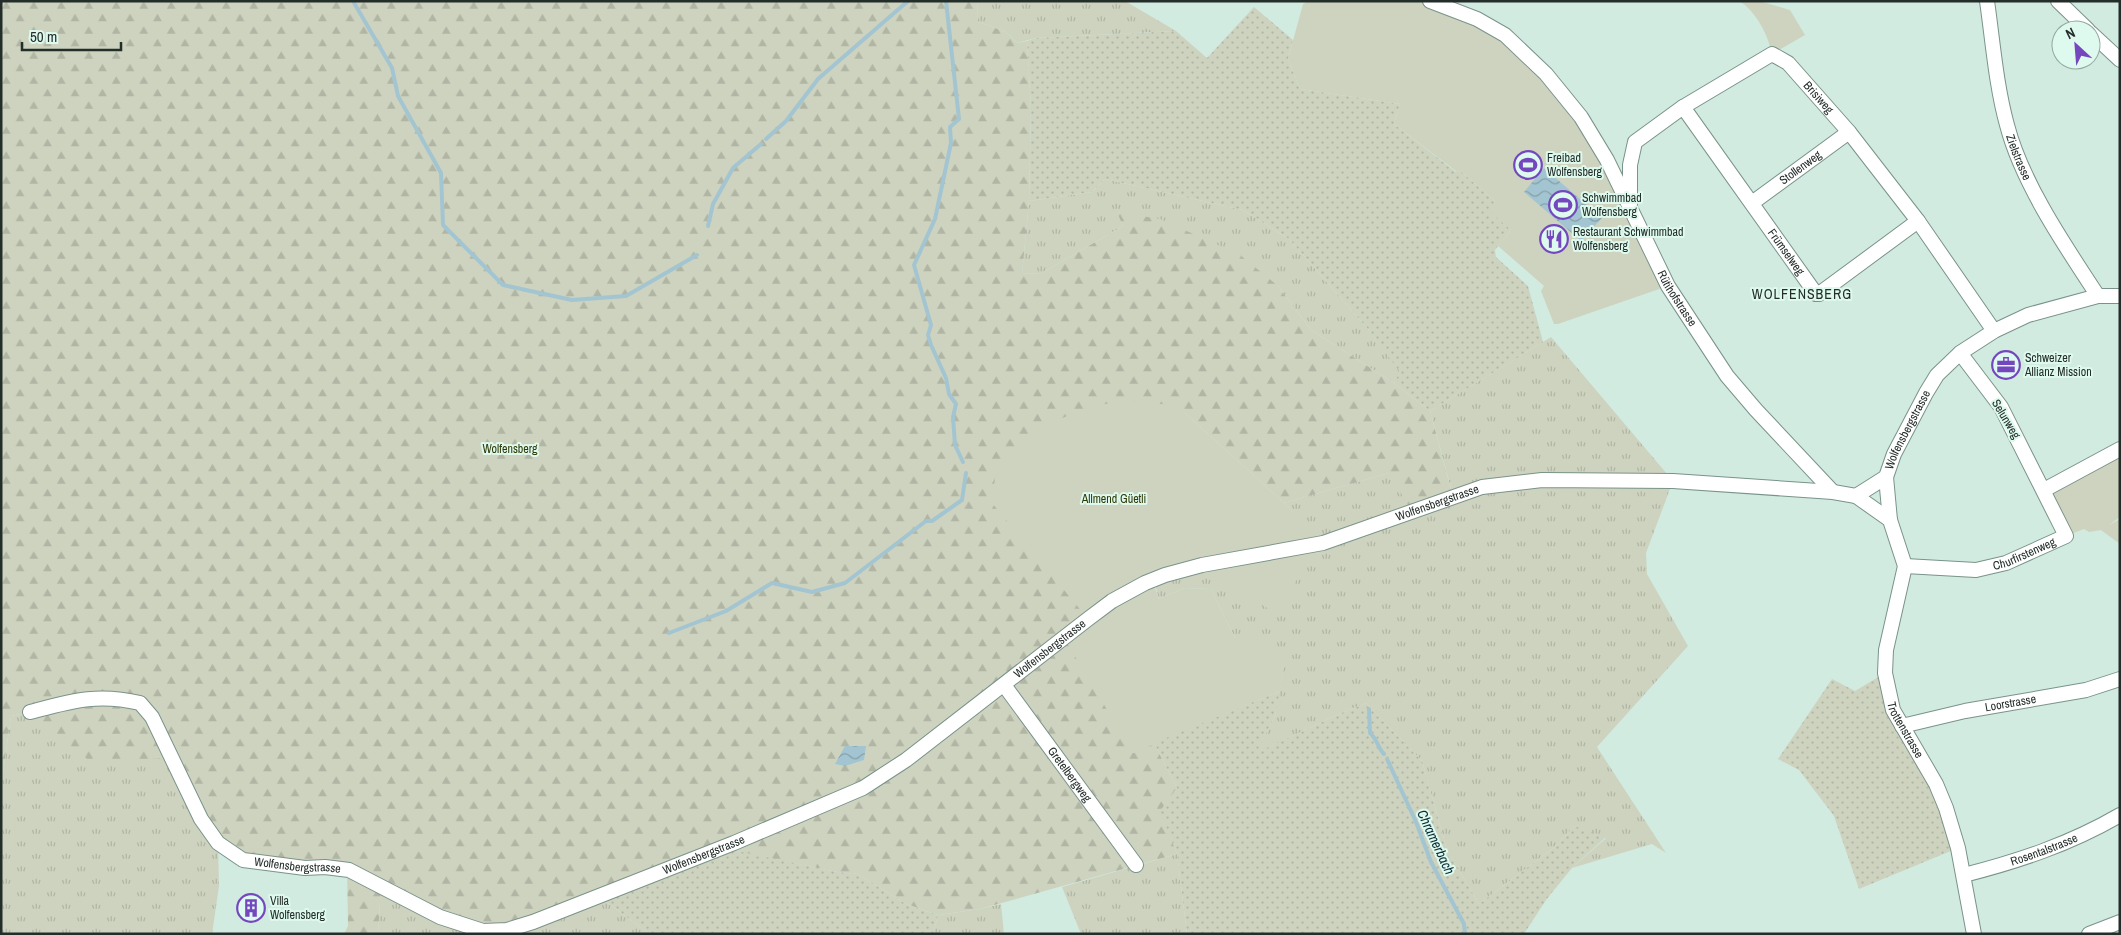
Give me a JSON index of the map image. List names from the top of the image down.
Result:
{
  "streets": {
    "street": [
      "Brisiweg",
      "Zielstrasse",
      "Stollenweg",
      "Frümselweg",
      "Rütihofstrasse",
      "Selunweg",
      "Wolfensbergstrasse",
      "Churfirstenweg",
      "Loorstrasse",
      "Trottenstrasse",
      "Gretelbergweg",
      "Rosentalstrasse"
    ]
  },
  "crossings": [
    ["Brisiweg", "Stollenweg"],
    ["Brisiweg", "Frümselweg"],
    ["Brisiweg", "Rütihofstrasse"],
    ["Brisiweg", "Wolfensbergstrasse"],
    ["Zielstrasse", "Wolfensbergstrasse"],
    ["Stollenweg", "Frümselweg"],
    ["Rütihofstrasse", "Wolfensbergstrasse"],
    ["Selunweg", "Wolfensbergstrasse"],
    ["Selunweg", "Churfirstenweg"],
    ["Wolfensbergstrasse", "Gretelbergweg"],
    ["Churfirstenweg", "Trottenstrasse"],
    ["Loorstrasse", "Trottenstrasse"],
    ["Trottenstrasse", "Rosentalstrasse"]
  ],
  "districts": ["WOLFENSBERG"],
  "water": ["Chramerbach"],
  "parks": ["Wolfensberg", "Allmend Güetli"],
  "places": {
    "sports": ["Freibad Wolfensberg", "Schwimmbad Wolfensberg"],
    "restaurant": ["Restaurant Schwimmbad Wolfensberg"],
    "office": ["Schweizer Allianz Mission"],
    "building": ["Villa Wolfensberg"]
  },
  "scale_bar": "50 m",
  "north": "top left"
}
